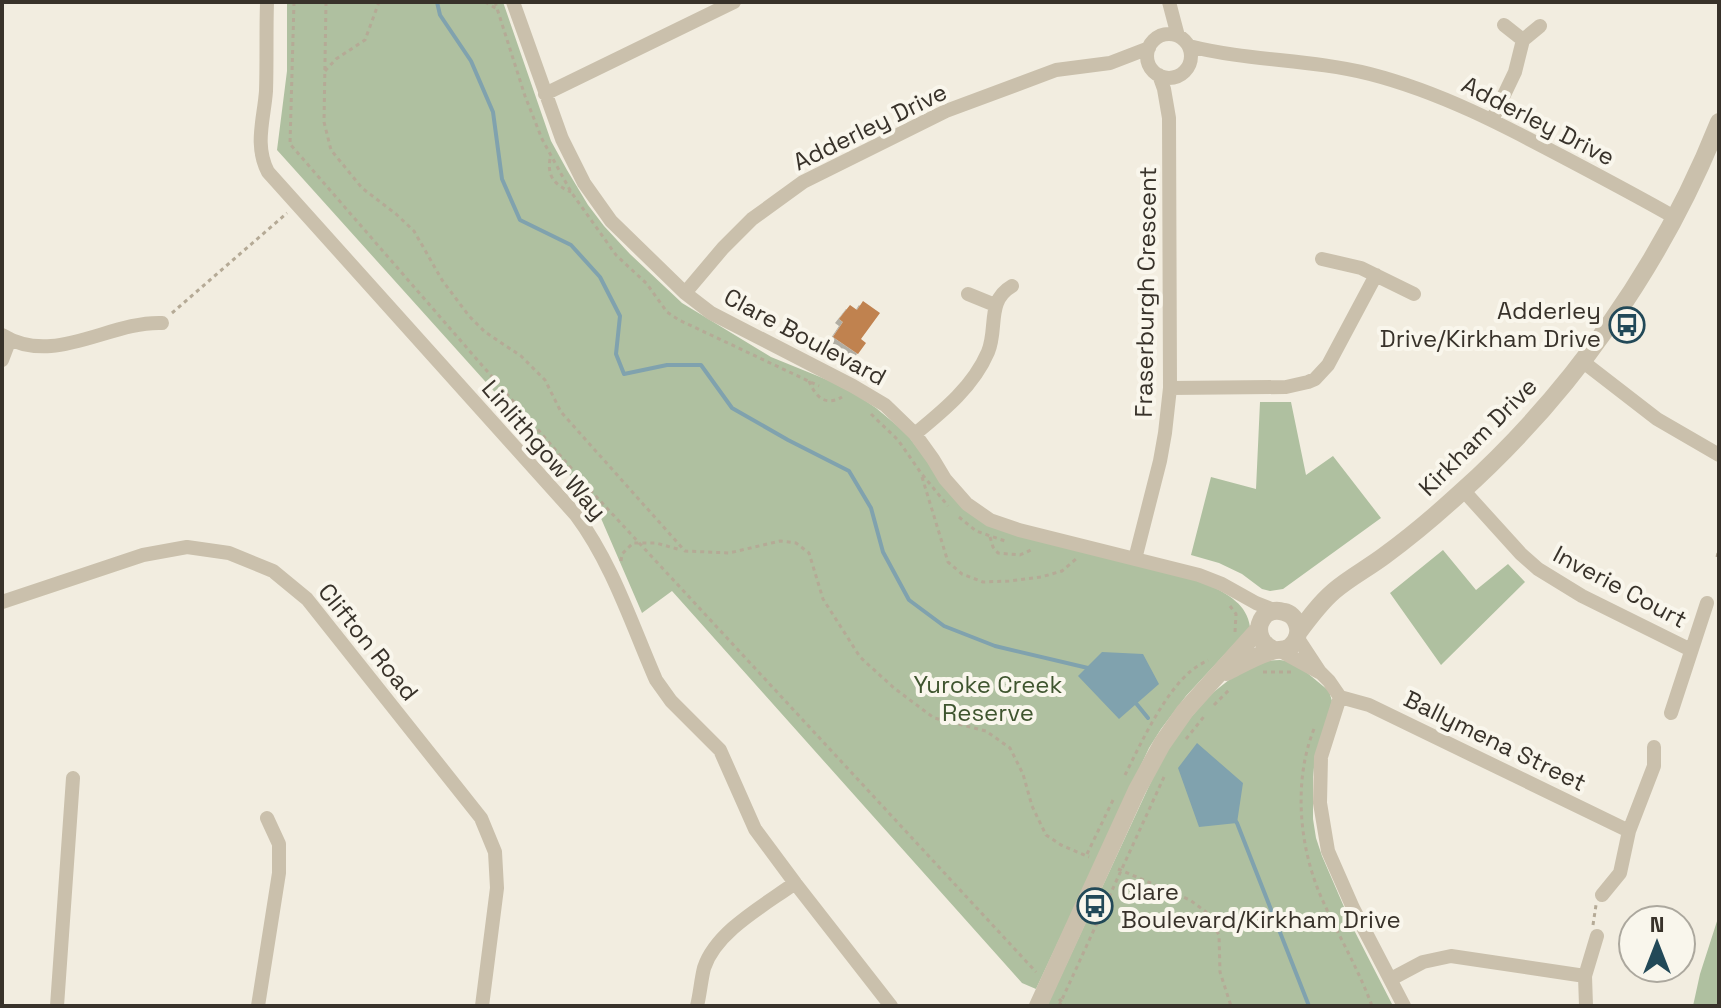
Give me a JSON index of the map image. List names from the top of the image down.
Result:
{
  "streets": {
    "street": [
      "Adderley Drive",
      "Fraserburgh Crescent",
      "Clare Boulevard",
      "Kirkham Drive",
      "Linlithgow Way",
      "Inverie Court",
      "Clifton Road",
      "Ballymena Street"
    ]
  },
  "crossings": [
    ["Adderley Drive", "Fraserburgh Crescent"],
    ["Adderley Drive", "Clare Boulevard"],
    ["Adderley Drive", "Kirkham Drive"],
    ["Fraserburgh Crescent", "Clare Boulevard"],
    ["Clare Boulevard", "Kirkham Drive"],
    ["Kirkham Drive", "Inverie Court"]
  ],
  "parks": ["Yuroke Creek Reserve"],
  "places": {
    "bus stop": ["Adderley Drive/Kirkham Drive", "Clare Boulevard/Kirkham Drive"]
  },
  "north": "top"
}
